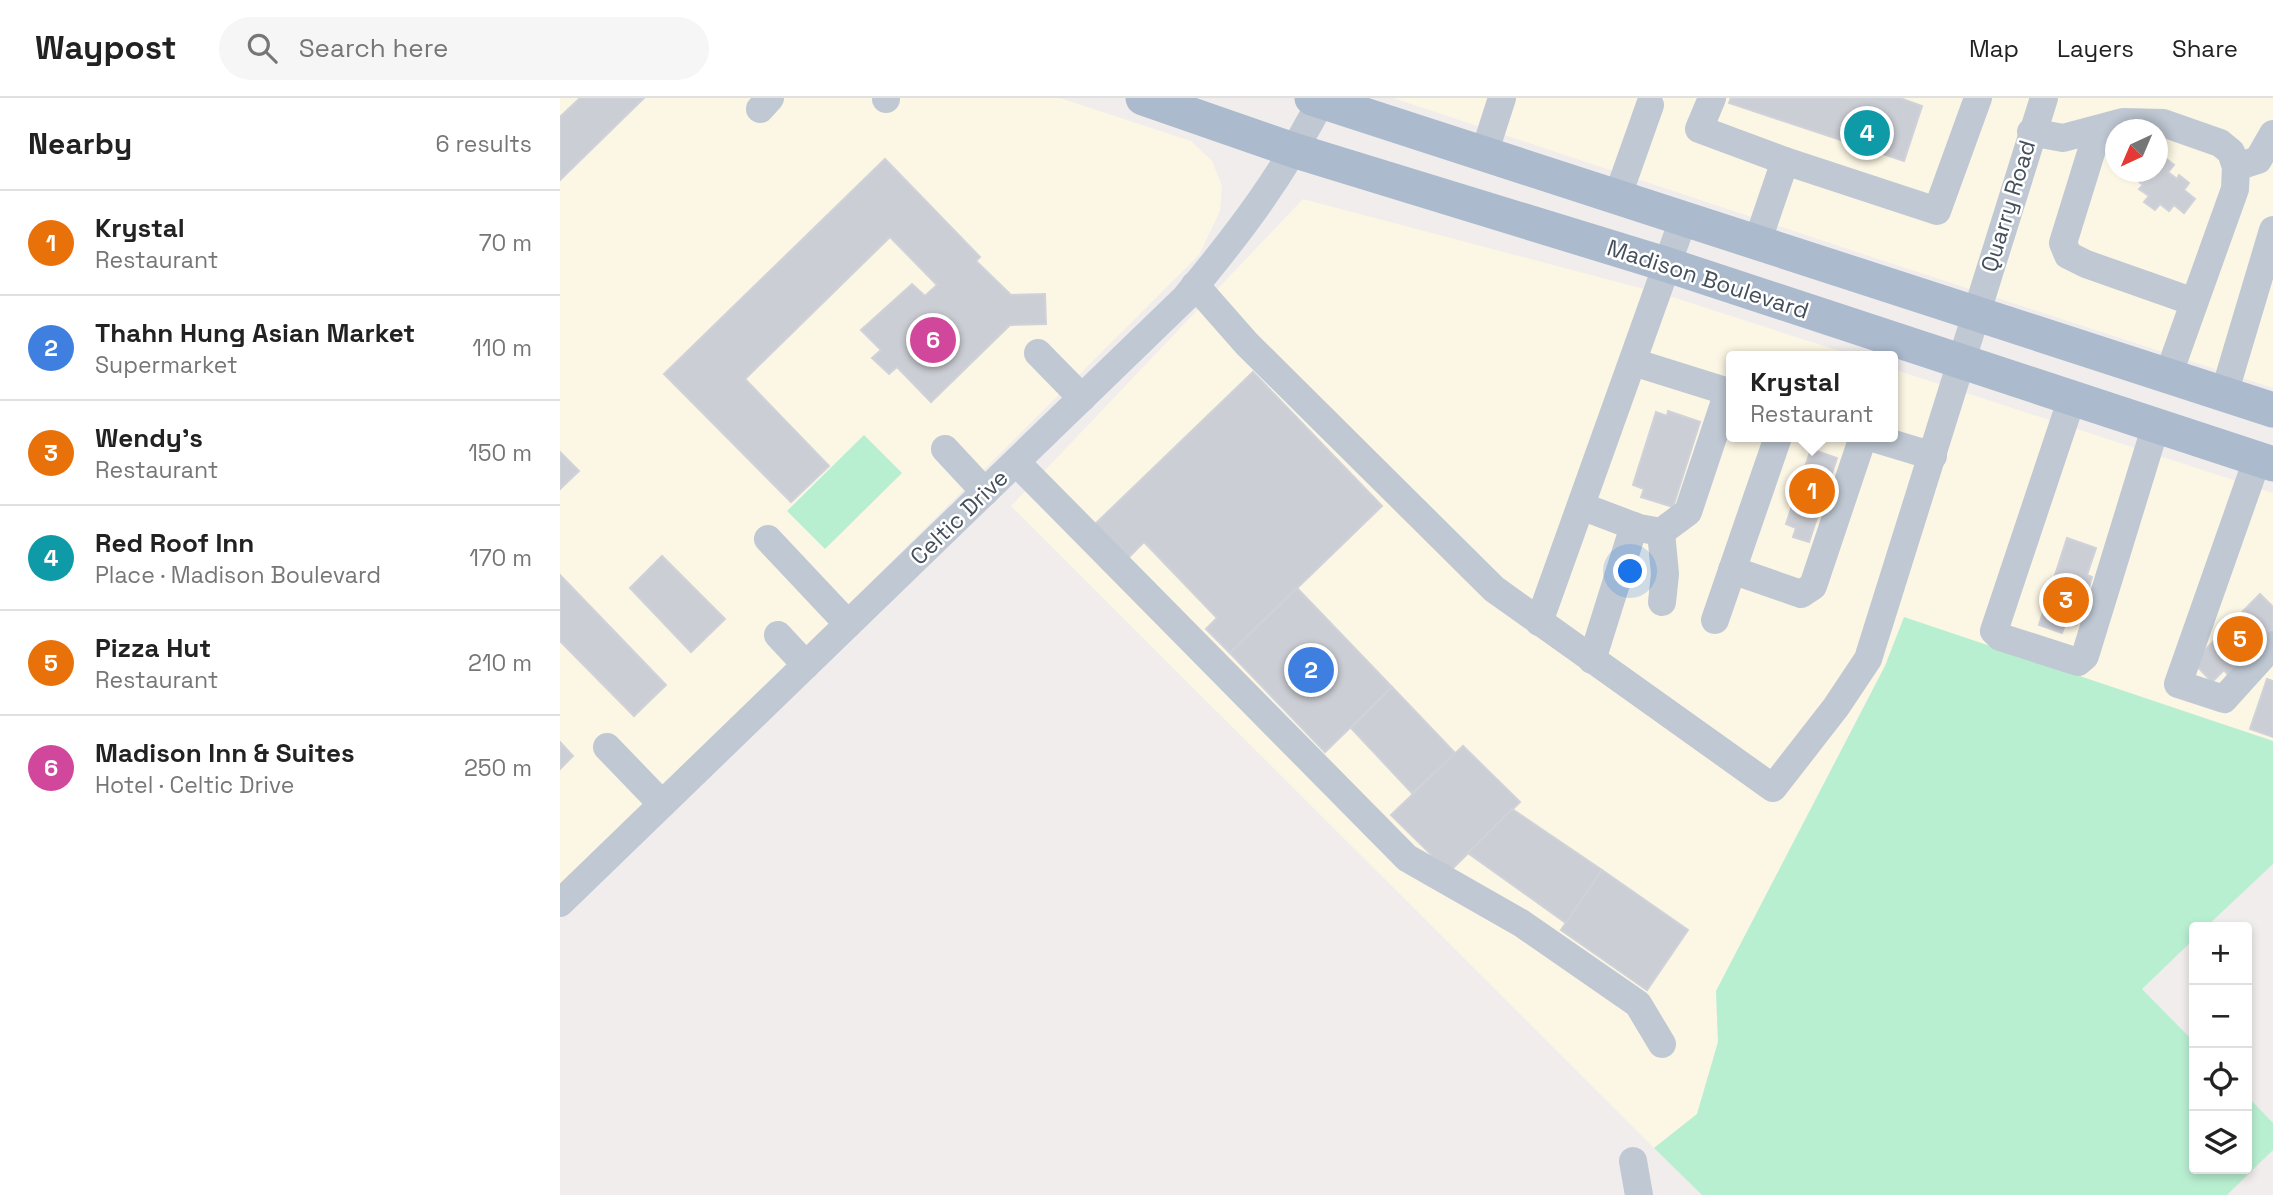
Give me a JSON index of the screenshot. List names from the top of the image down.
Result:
{
  "streets": {
    "main road": ["Madison Boulevard"],
    "street": ["Quarry Road", "Celtic Drive"]
  },
  "crossings": [
    ["Quarry Road", "Madison Boulevard"],
    ["Madison Boulevard", "Celtic Drive"]
  ],
  "north": "bottom left",
  "page": {
    "header": "Waypost",
    "search": "Search here",
    "nav": ["Map", "Layers", "Share"],
    "heading": ["Nearby", "6 results"],
    "pins": [
      "4",
      "6",
      "1",
      "3",
      "5",
      "2"
    ],
    "list": [
      {
        "mark": "1",
        "name": "Krystal",
        "note": "Restaurant",
        "value": "70 m"
      },
      {
        "mark": "2",
        "name": "Thahn Hung Asian Market",
        "note": "Supermarket",
        "value": "110 m"
      },
      {
        "mark": "3",
        "name": "Wendy's",
        "note": "Restaurant",
        "value": "150 m"
      },
      {
        "mark": "4",
        "name": "Red Roof Inn",
        "note": "Place · Madison Boulevard",
        "value": "170 m"
      },
      {
        "mark": "5",
        "name": "Pizza Hut",
        "note": "Restaurant",
        "value": "210 m"
      },
      {
        "mark": "6",
        "name": "Madison Inn & Suites",
        "note": "Hotel · Celtic Drive",
        "value": "250 m"
      }
    ],
    "popup": ["Krystal", "Restaurant"],
    "map_buttons": ["+", "−"]
  }
}
